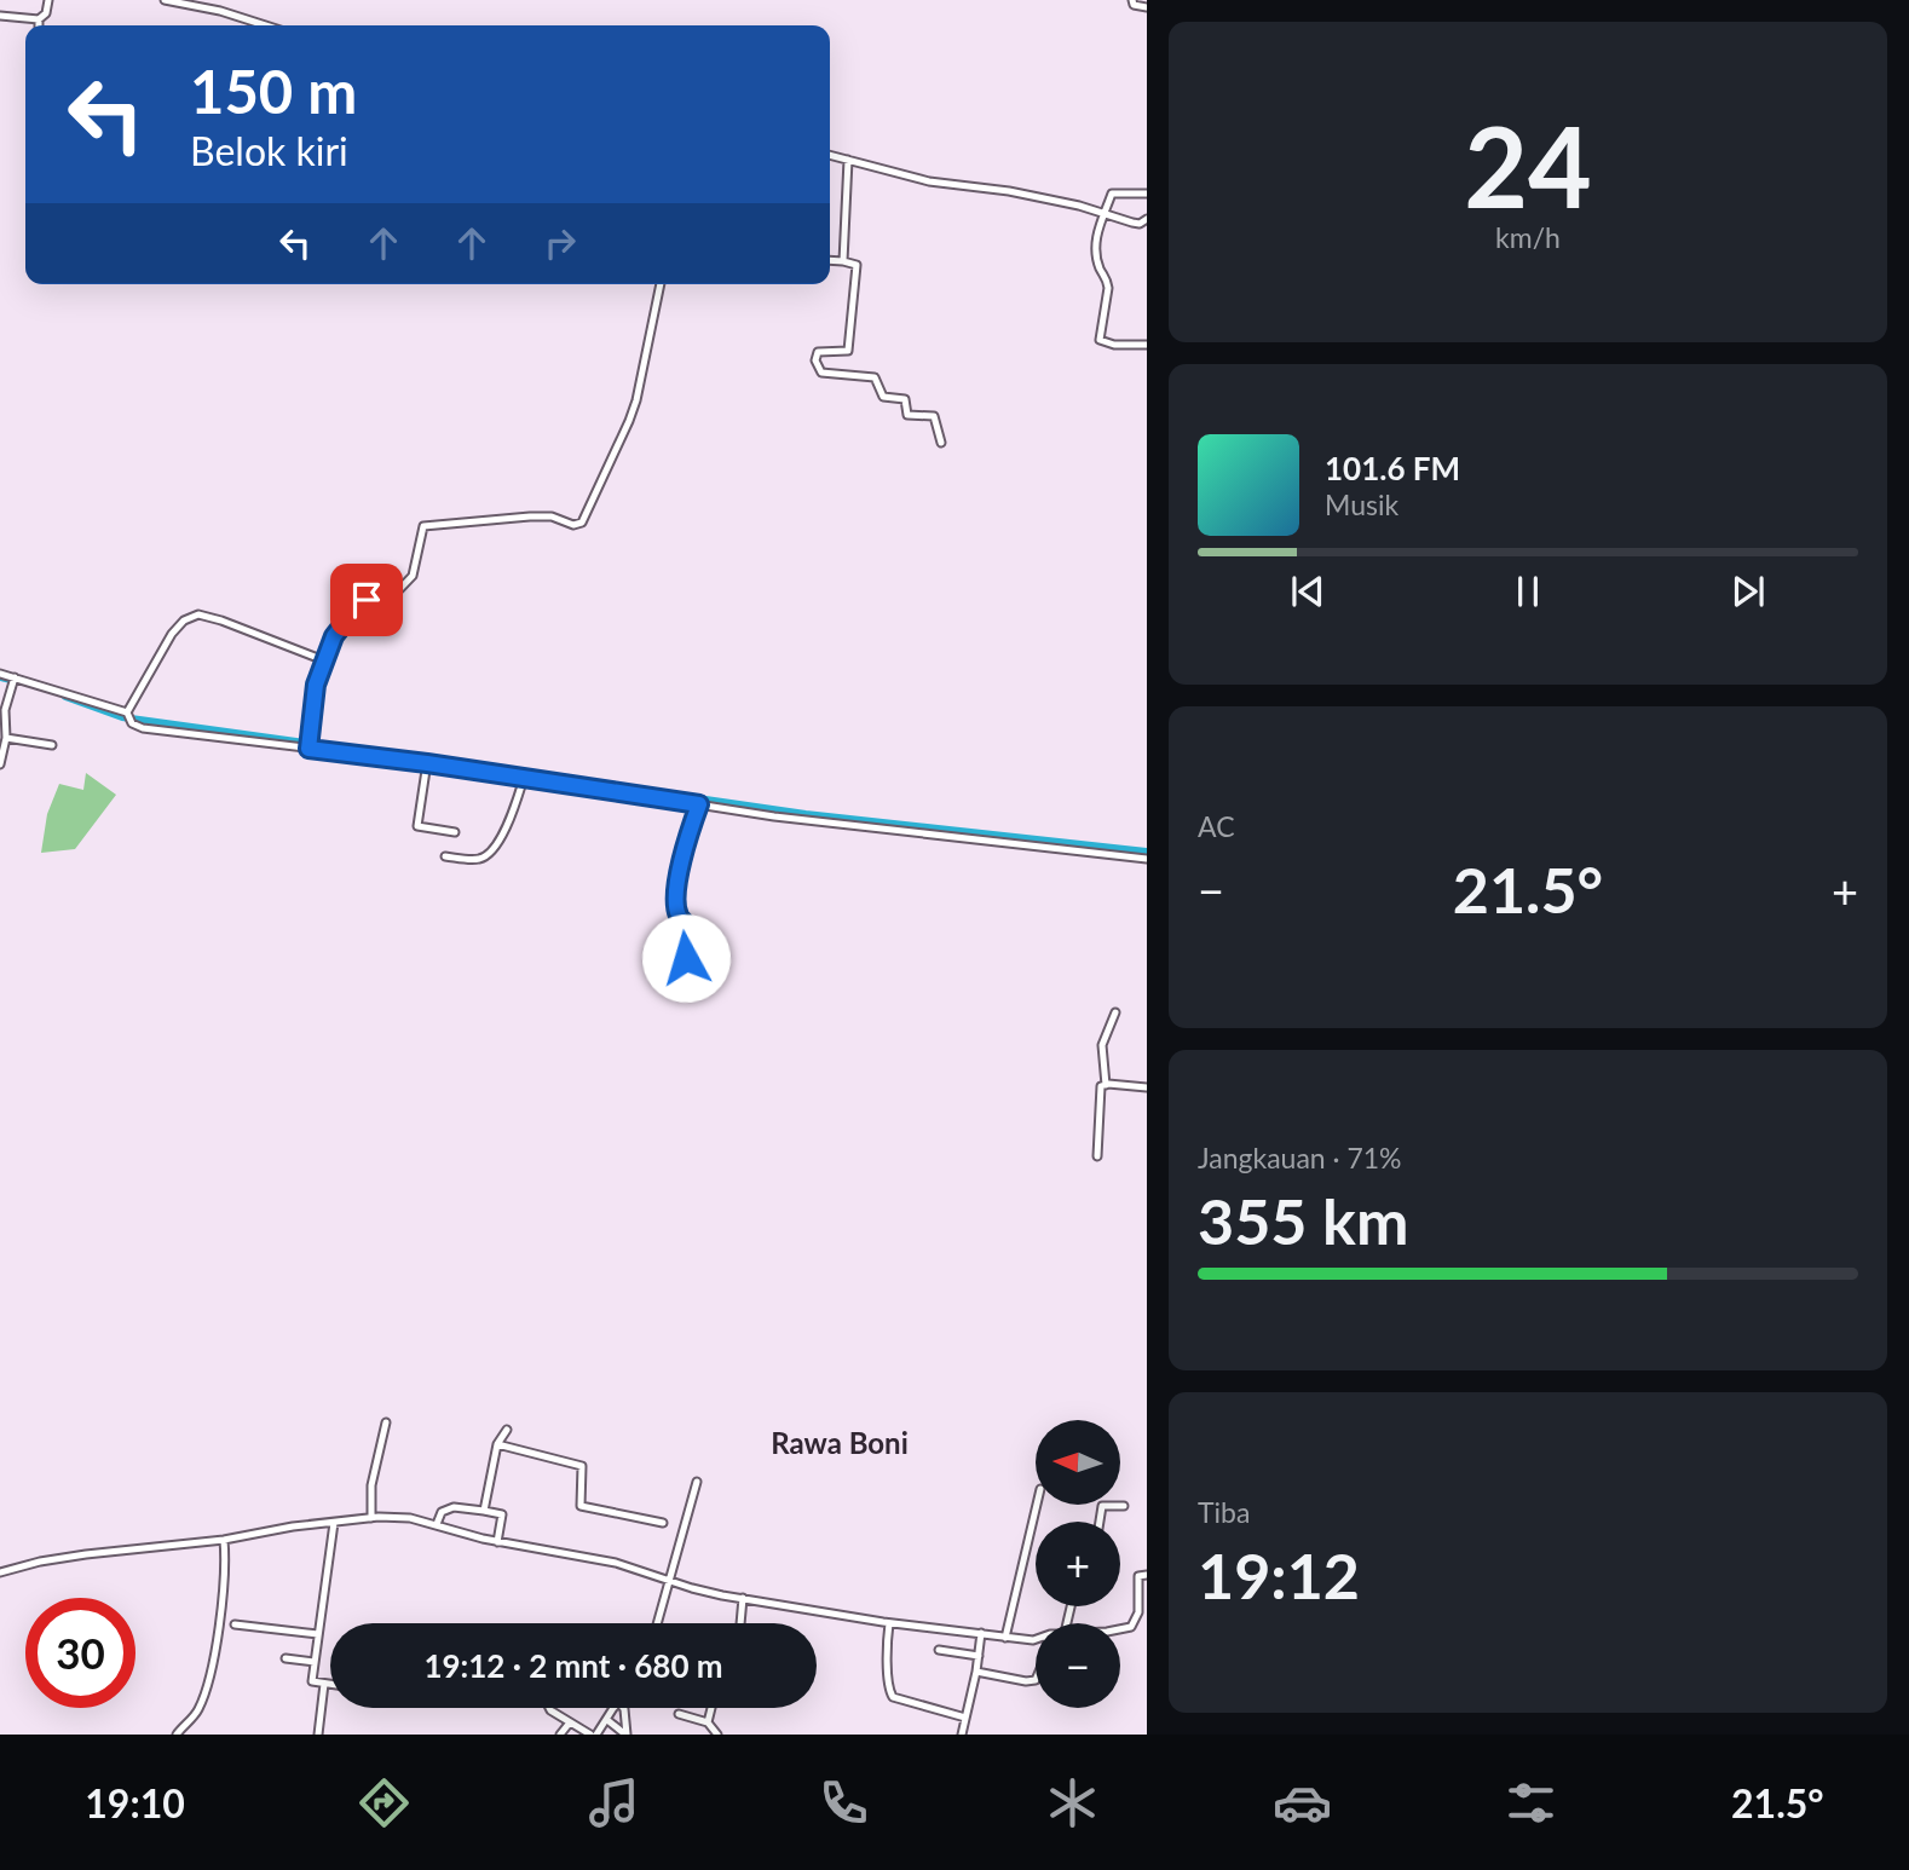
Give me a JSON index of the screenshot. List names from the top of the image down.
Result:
{
  "districts": ["Rawa Boni"],
  "north": "left",
  "page": {
    "tile": [
      ["24", "km/h"],
      "AC",
      ["Jangkauan · 71%", "355 km"],
      ["Tiba", "19:12"]
    ],
    "turn": ["150 m", "Belok kiri"],
    "song": ["101.6 FM", "Musik"],
    "heat": ["−", "21.5°", "+"],
    "map_buttons": ["+", "−"],
    "limit": "30",
    "trip": "19:12 · 2 mnt · 680 m",
    "tabs": ["19:10", "21.5°"]
  }
}
